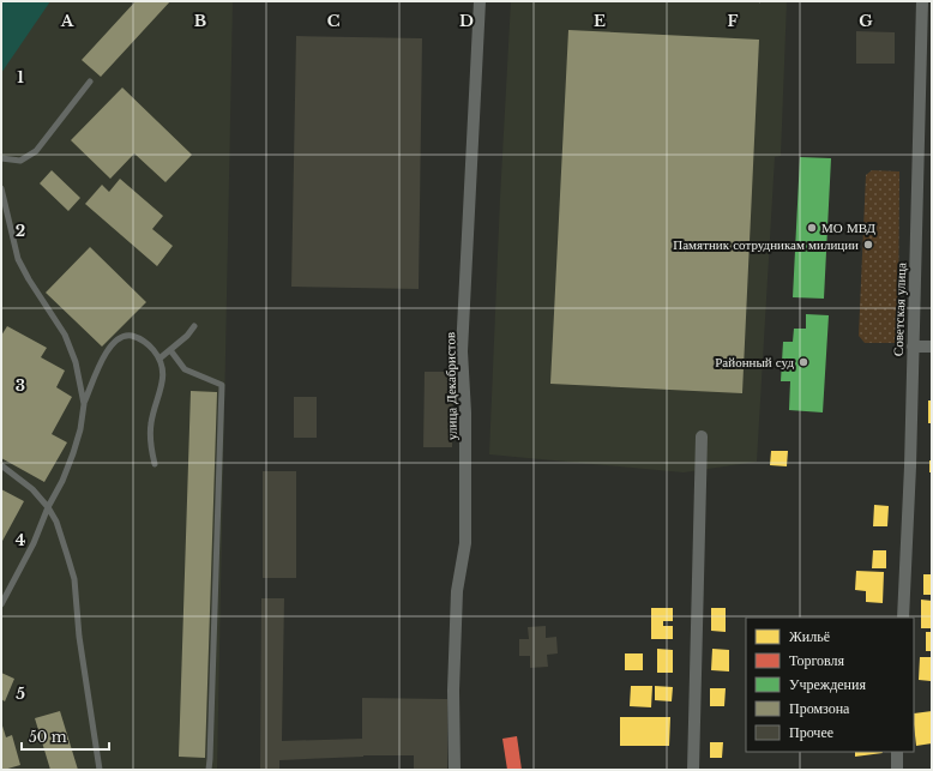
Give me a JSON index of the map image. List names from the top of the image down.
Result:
{
  "streets": {
    "street": ["Советская улица", "улица Декабристов"]
  },
  "places": ["МО МВД", "Памятник сотрудникам милиции", "Районный суд"],
  "legend": [
    "Жильё",
    "Торговля",
    "Учреждения",
    "Промзона",
    "Прочее"
  ],
  "scale_bar": "50 m",
  "grid": {
    "columns": [
      "A",
      "B",
      "C",
      "D",
      "E",
      "F",
      "G"
    ],
    "rows": [
      "1",
      "2",
      "3",
      "4",
      "5"
    ]
  }
}
